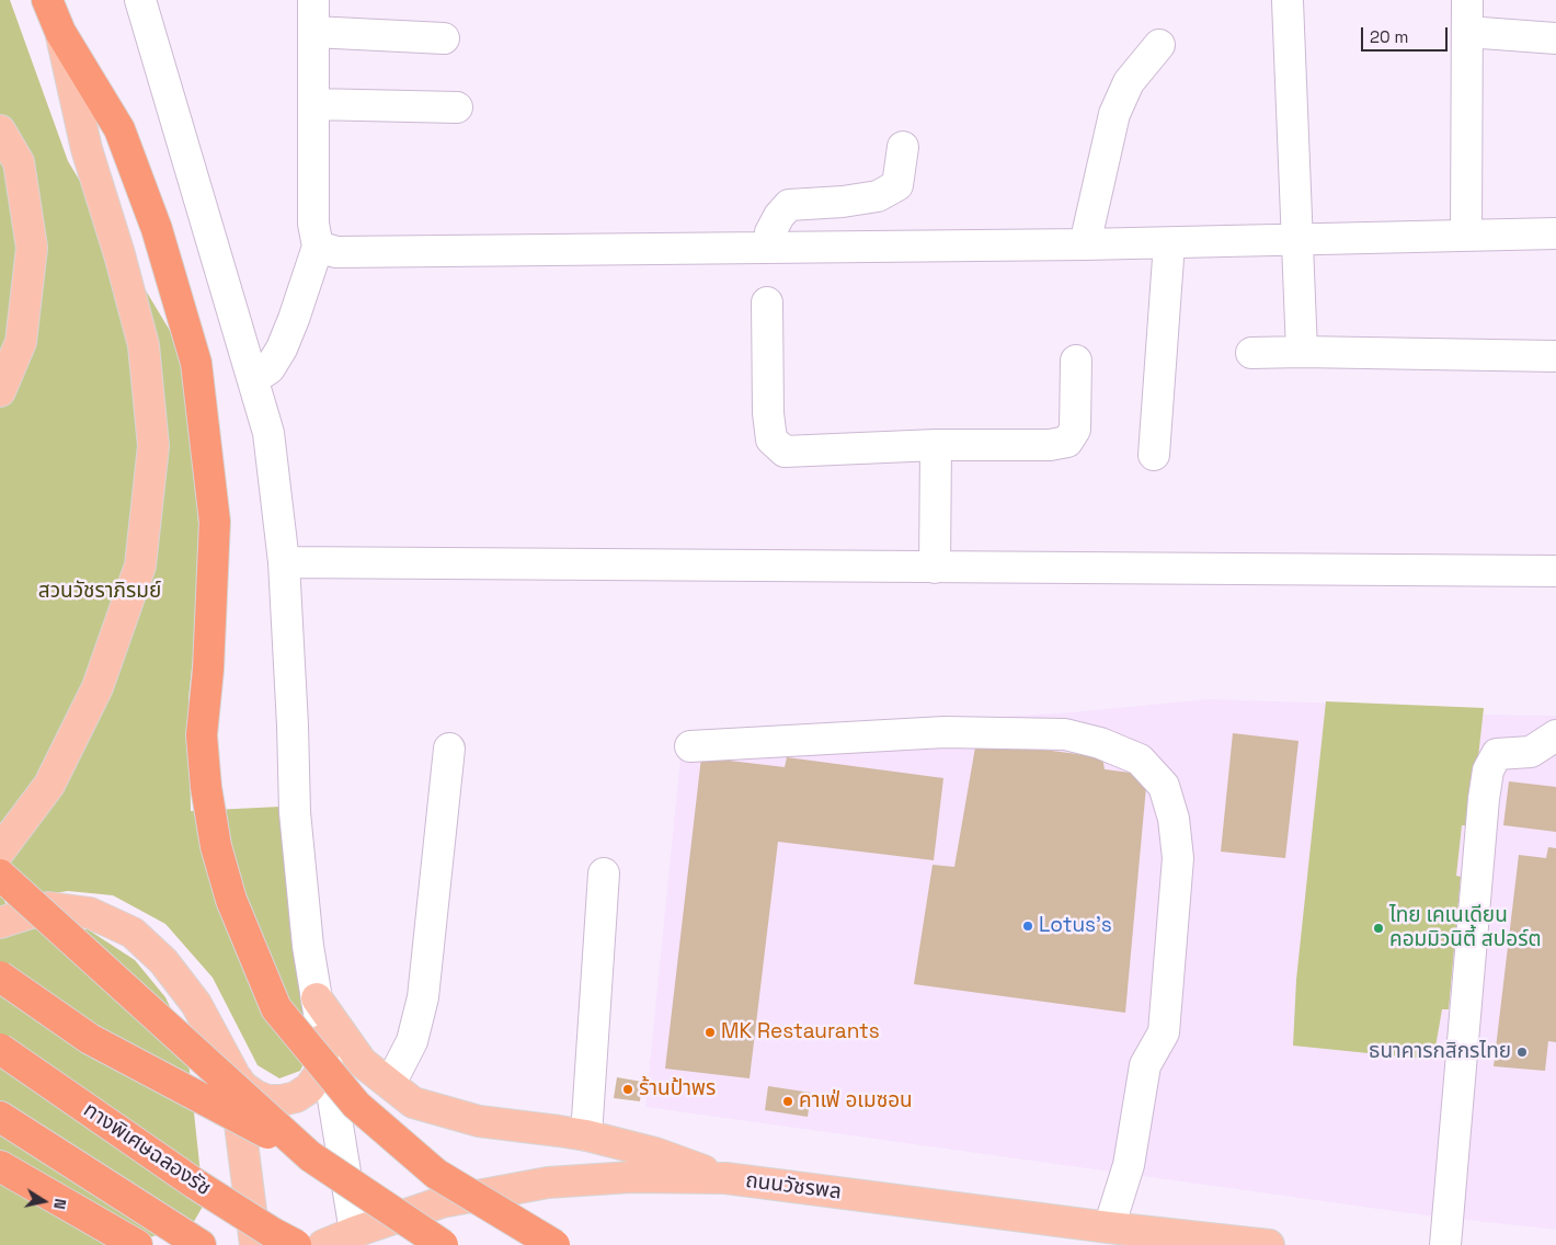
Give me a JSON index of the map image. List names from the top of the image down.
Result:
{
  "streets": {
    "highway": ["ทางพิเศษฉลองรัช"],
    "main road": ["ถนนวัชรพล"]
  },
  "parks": ["สวนวัชราภิรมย์"],
  "places": [
    "Lotus's",
    "ไทย เคเนเดียน คอมมิวนิตี้ สปอร์ต",
    "MK Restaurants",
    "ธนาคารกสิกรไทย",
    "ร้านป้าพร",
    "คาเฟ่ อเมซอน"
  ],
  "scale_bar": "20 m",
  "north": "right"
}
